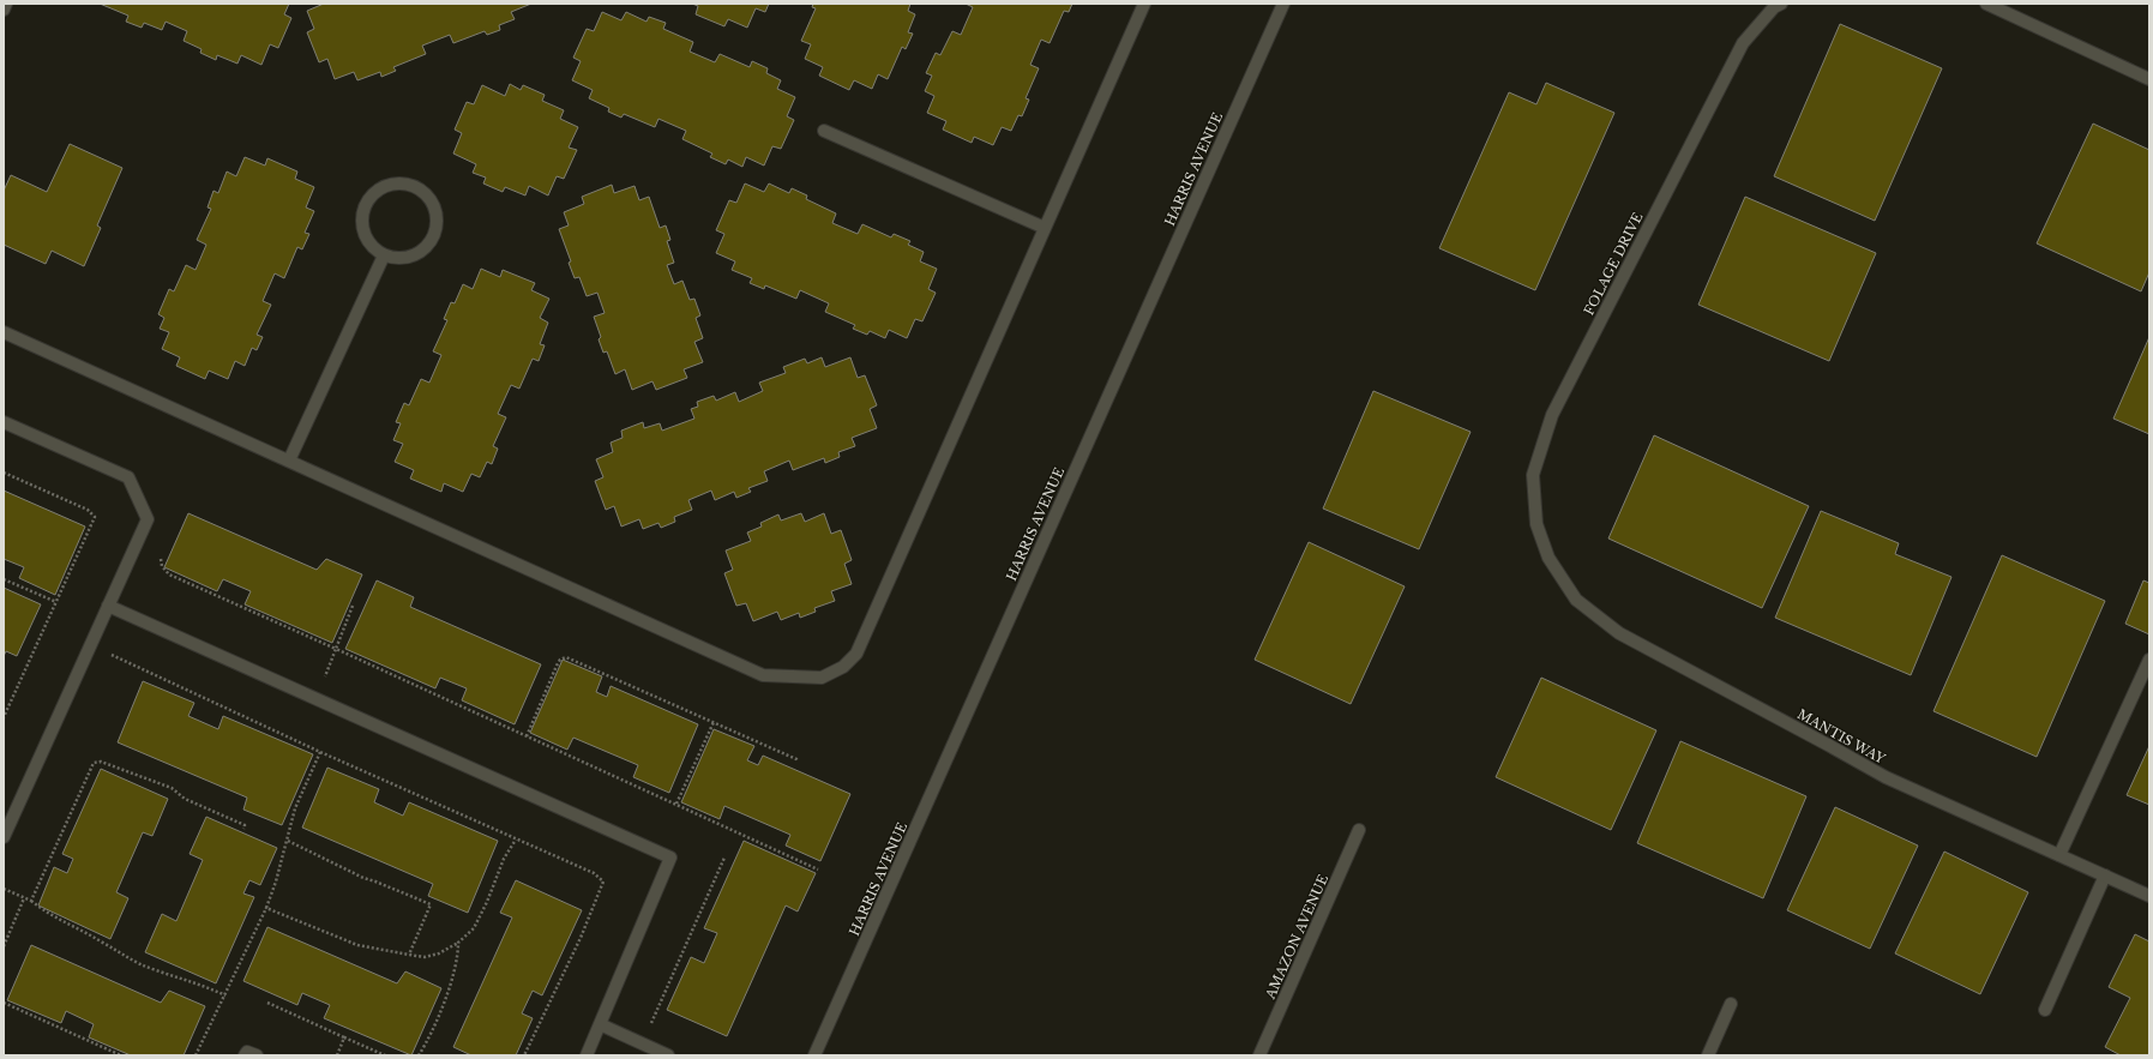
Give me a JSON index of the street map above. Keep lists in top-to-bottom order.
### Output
{
  "streets": {
    "street": [
      "HARRIS AVENUE",
      "FOLAGE DRIVE",
      "MANTIS WAY",
      "AMAZON AVENUE"
    ]
  },
  "crossings": [
    ["FOLAGE DRIVE", "MANTIS WAY"]
  ]
}
